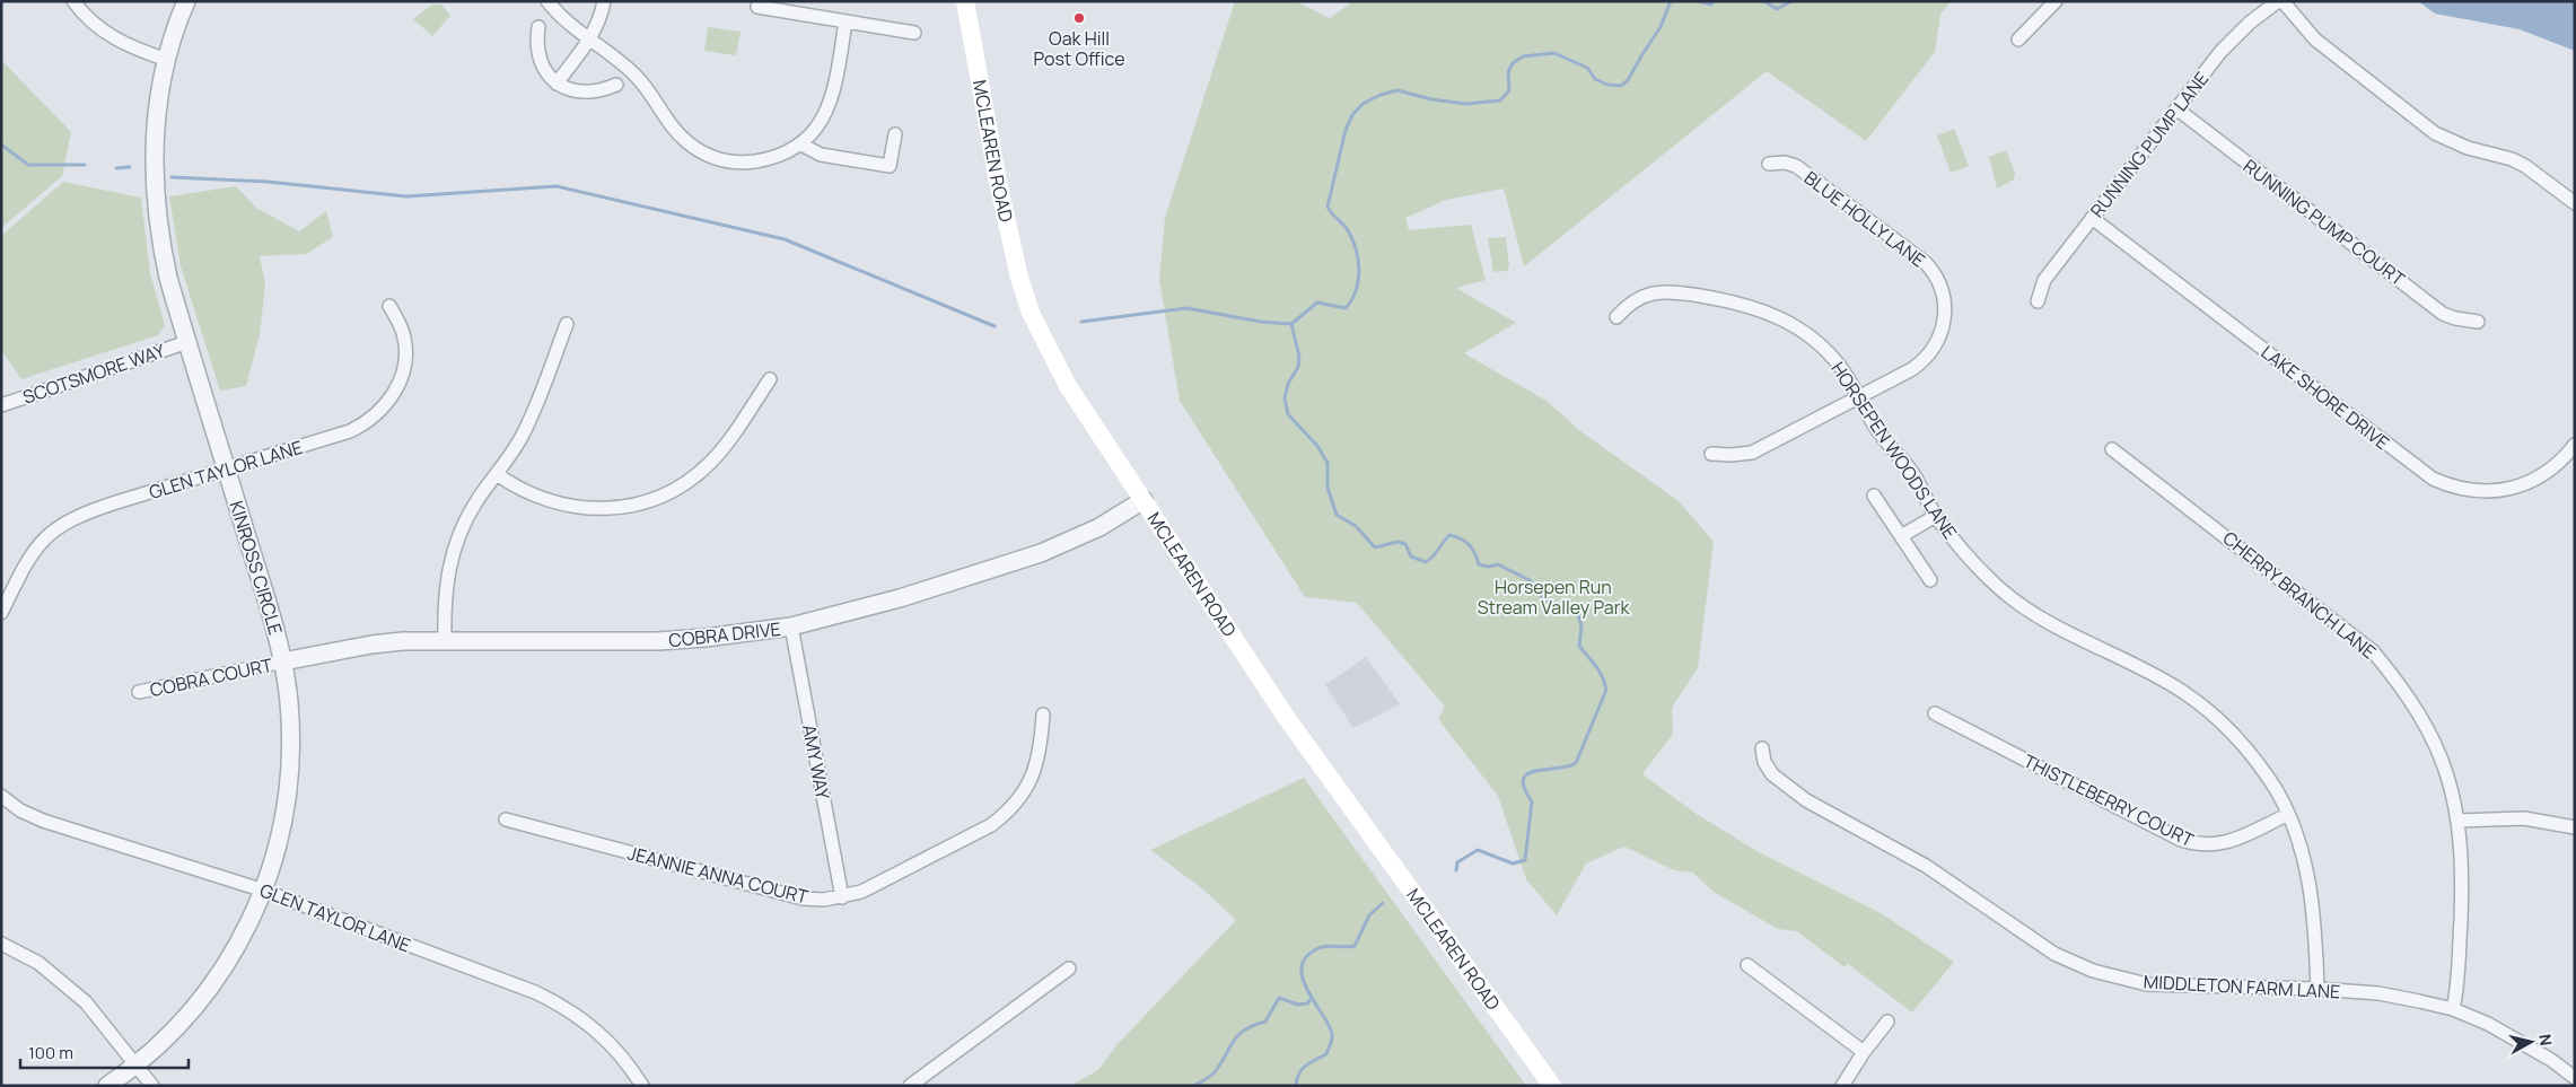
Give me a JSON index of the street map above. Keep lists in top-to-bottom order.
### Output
{
  "streets": {
    "main road": ["MCLEAREN ROAD"],
    "street": [
      "RUNNING PUMP LANE",
      "BLUE HOLLY LANE",
      "RUNNING PUMP COURT",
      "SCOTSMORE WAY",
      "LAKE SHORE DRIVE",
      "HORSEPEN WOODS LANE",
      "GLEN TAYLOR LANE",
      "KINROSS CIRCLE",
      "CHERRY BRANCH LANE",
      "COBRA DRIVE",
      "COBRA COURT",
      "AMY WAY",
      "THISTLEBERRY COURT",
      "JEANNIE ANNA COURT",
      "MIDDLETON FARM LANE"
    ]
  },
  "crossings": [
    ["RUNNING PUMP LANE", "RUNNING PUMP COURT"],
    ["RUNNING PUMP LANE", "LAKE SHORE DRIVE"],
    ["MCLEAREN ROAD", "COBRA DRIVE"],
    ["BLUE HOLLY LANE", "HORSEPEN WOODS LANE"],
    ["SCOTSMORE WAY", "KINROSS CIRCLE"],
    ["HORSEPEN WOODS LANE", "THISTLEBERRY COURT"],
    ["HORSEPEN WOODS LANE", "MIDDLETON FARM LANE"],
    ["GLEN TAYLOR LANE", "KINROSS CIRCLE"],
    ["KINROSS CIRCLE", "COBRA DRIVE"],
    ["KINROSS CIRCLE", "COBRA COURT"],
    ["CHERRY BRANCH LANE", "MIDDLETON FARM LANE"],
    ["COBRA DRIVE", "COBRA COURT"],
    ["COBRA DRIVE", "AMY WAY"],
    ["AMY WAY", "JEANNIE ANNA COURT"]
  ],
  "parks": ["Horsepen Run Stream Valley Park"],
  "places": ["Oak Hill Post Office"],
  "scale_bar": "100 m",
  "north": "right"
}
